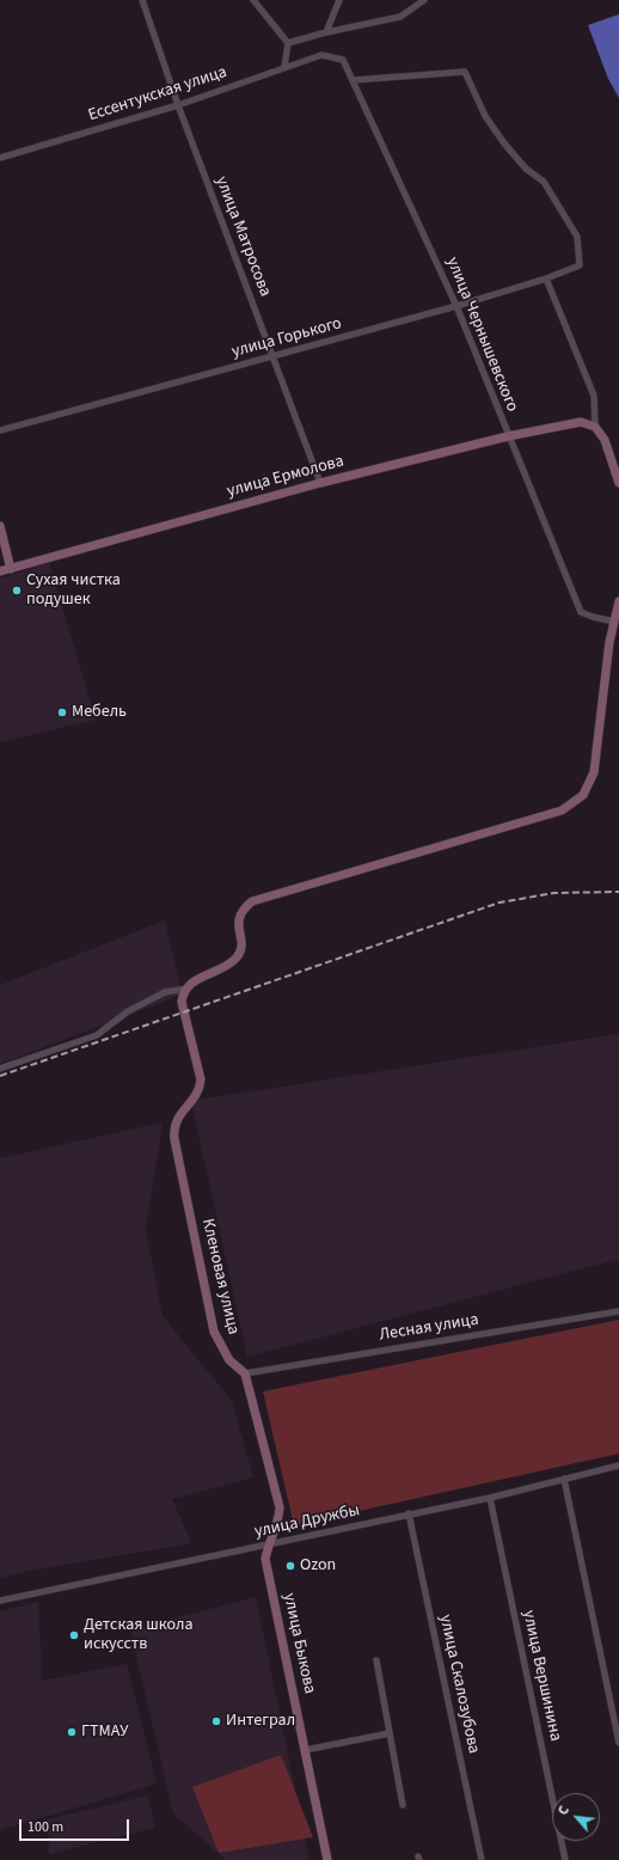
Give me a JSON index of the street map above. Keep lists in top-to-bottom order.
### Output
{
  "streets": {
    "street": [
      "Ессентукская улица",
      "улица Матросова",
      "улица Чернышевского",
      "улица Горького",
      "улица Ермолова",
      "Кленовая улица",
      "Лесная улица",
      "улица Дружбы",
      "улица Быкова",
      "улица Вершинина",
      "улица Скалозубова"
    ]
  },
  "crossings": [
    ["Ессентукская улица", "улица Матросова"],
    ["Ессентукская улица", "улица Чернышевского"],
    ["улица Матросова", "улица Горького"],
    ["улица Матросова", "улица Ермолова"],
    ["улица Чернышевского", "улица Горького"],
    ["улица Чернышевского", "улица Ермолова"],
    ["Кленовая улица", "Лесная улица"],
    ["улица Дружбы", "улица Быкова"],
    ["улица Дружбы", "улица Вершинина"],
    ["улица Дружбы", "улица Скалозубова"]
  ],
  "places": [
    "Сухая чистка подушек",
    "Мебель",
    "Ozon",
    "Детская школа искусств",
    "Интеграл",
    "ГТМАУ"
  ],
  "scale_bar": "100 m",
  "north": "top left"
}
